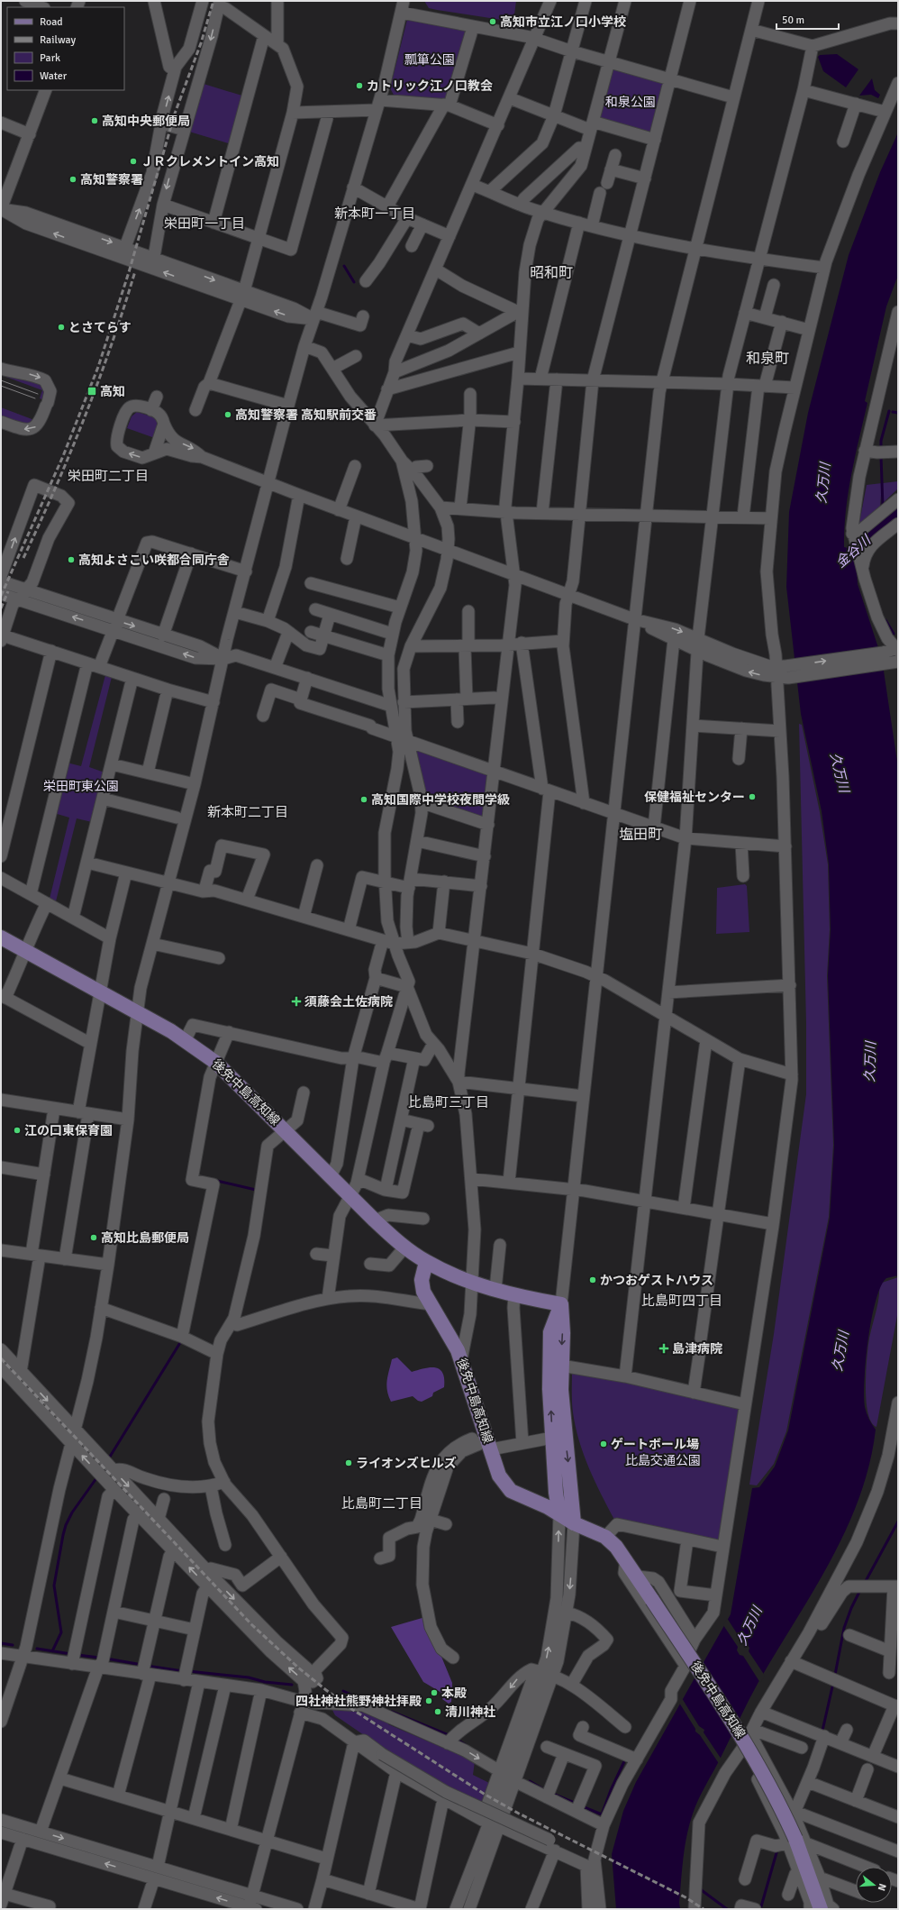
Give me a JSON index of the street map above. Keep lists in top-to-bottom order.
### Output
{
  "streets": {
    "main road": ["後免中島高知線"]
  },
  "districts": [
    "新本町一丁目",
    "栄田町一丁目",
    "昭和町",
    "和泉町",
    "栄田町二丁目",
    "新本町二丁目",
    "塩田町",
    "比島町三丁目",
    "比島町四丁目",
    "比島町二丁目"
  ],
  "water": ["久万川", "金谷川"],
  "parks": [
    "瓢箪公園",
    "和泉公園",
    "栄田町東公園",
    "比島交通公園"
  ],
  "places": {
    "other": [
      "高知市立江ノ口小学校",
      "カトリック江ノ口教会",
      "高知中央郵便局",
      "ＪＲクレメントイン高知",
      "高知警察署",
      "とさてらす",
      "高知警察署 高知駅前交番",
      "高知よさこい咲都合同庁舎",
      "保健福祉センター",
      "高知国際中学校夜間学級",
      "江の口東保育園",
      "高知比島郵便局",
      "かつおゲストハウス",
      "ゲートボール場",
      "ライオンズヒルズ",
      "本殿",
      "四社神社熊野神社拝殿",
      "清川神社"
    ],
    "transit": ["高知"],
    "health": ["須藤会土佐病院", "島津病院"]
  },
  "legend": [
    "Road",
    "Railway",
    "Park",
    "Water"
  ],
  "scale_bar": "50 m",
  "north": "right"
}
